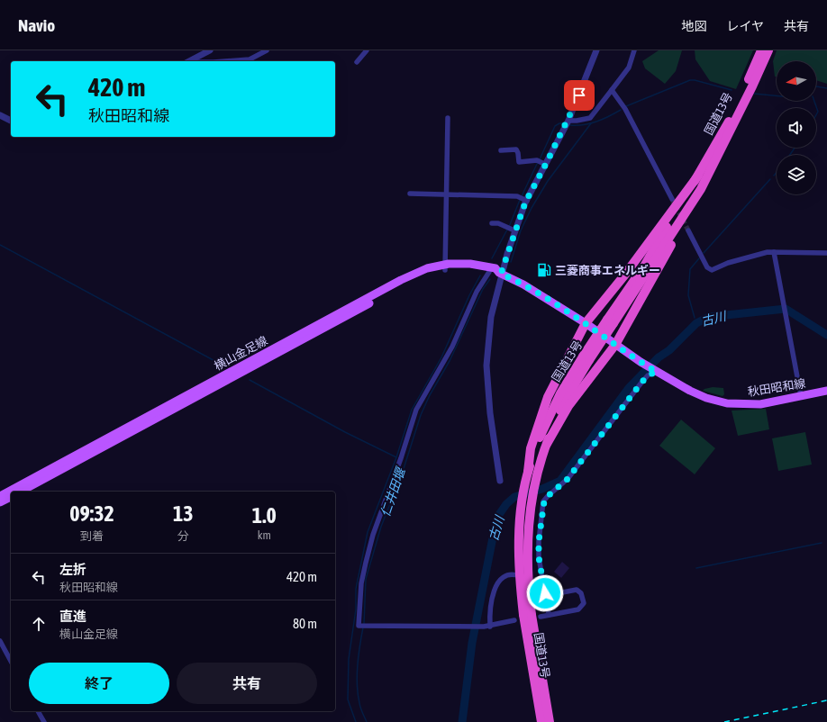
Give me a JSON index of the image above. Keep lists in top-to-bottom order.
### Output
{
  "streets": {
    "highway": ["国道13号"],
    "main road": ["横山金足線", "秋田昭和線"]
  },
  "crossings": [
    ["横山金足線", "秋田昭和線"]
  ],
  "water": ["古川", "仁井田堰"],
  "places": {
    "fuel station": ["三菱商事エネルギー"]
  },
  "north": "left",
  "page": {
    "header": "Navio",
    "nav": ["地図", "レイヤ", "共有"],
    "turn": ["420 m", "秋田昭和線"],
    "eta": [
      "09:32",
      "到着",
      "13",
      "分",
      "1.0",
      "km"
    ],
    "list": [
      {
        "name": "左折",
        "note": "秋田昭和線",
        "value": "420 m"
      },
      {
        "name": "直進",
        "note": "横山金足線",
        "value": "80 m"
      }
    ],
    "buttons": ["終了", "共有"]
  }
}
